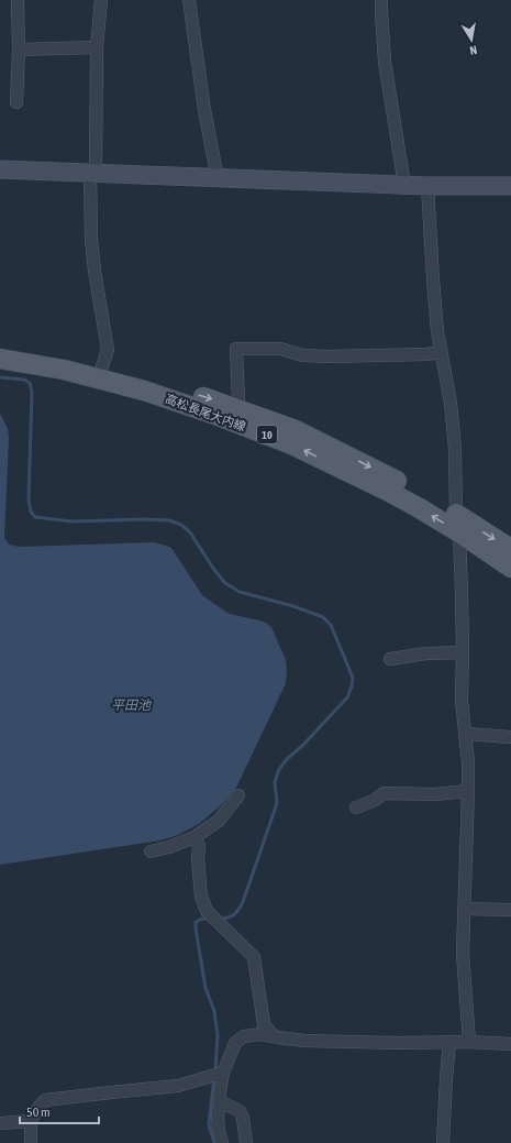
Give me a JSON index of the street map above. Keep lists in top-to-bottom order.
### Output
{
  "streets": {
    "main road": ["高松長尾大内線", "10"]
  },
  "water": ["平田池"],
  "scale_bar": "50 m",
  "north": "bottom"
}
